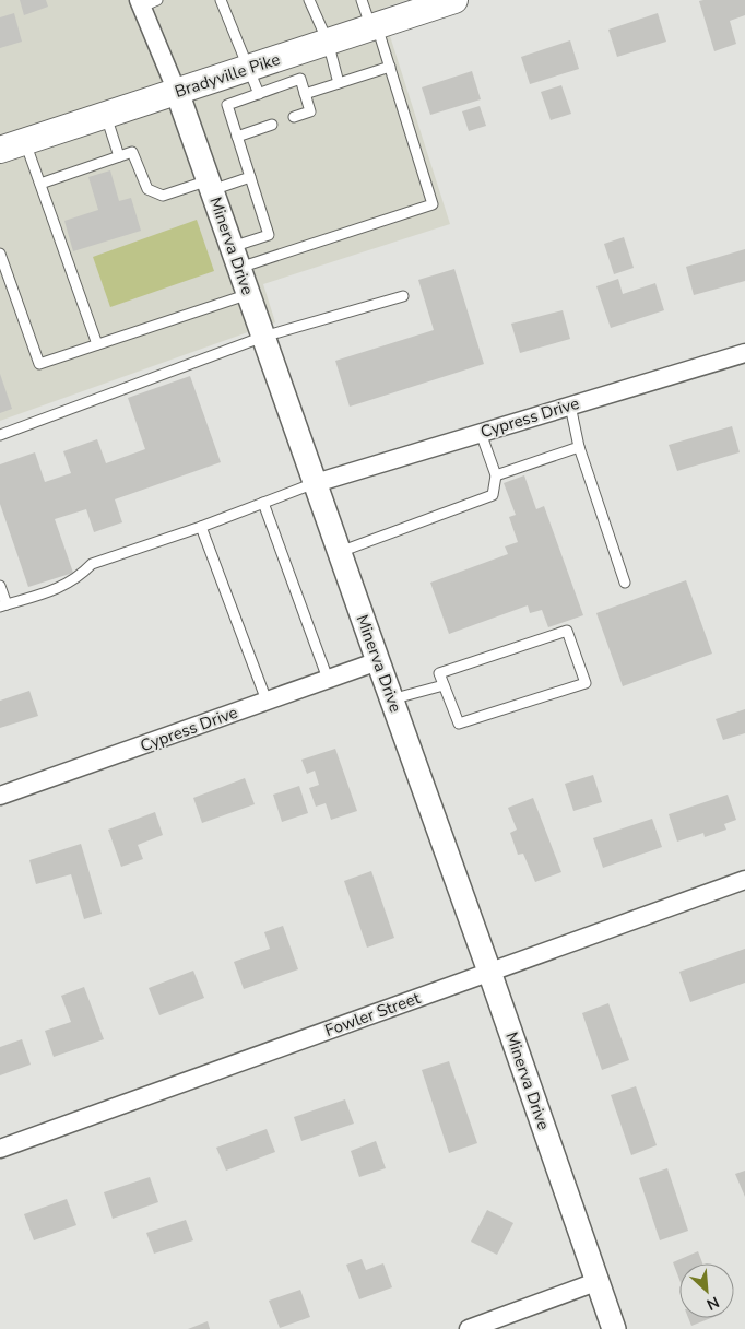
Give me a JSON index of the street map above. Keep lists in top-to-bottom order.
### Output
{
  "streets": {
    "main road": ["Bradyville Pike"],
    "street": ["Minerva Drive", "Cypress Drive", "Fowler Street"]
  },
  "crossings": [
    ["Bradyville Pike", "Minerva Drive"],
    ["Minerva Drive", "Cypress Drive"],
    ["Minerva Drive", "Fowler Street"]
  ],
  "north": "bottom right"
}
